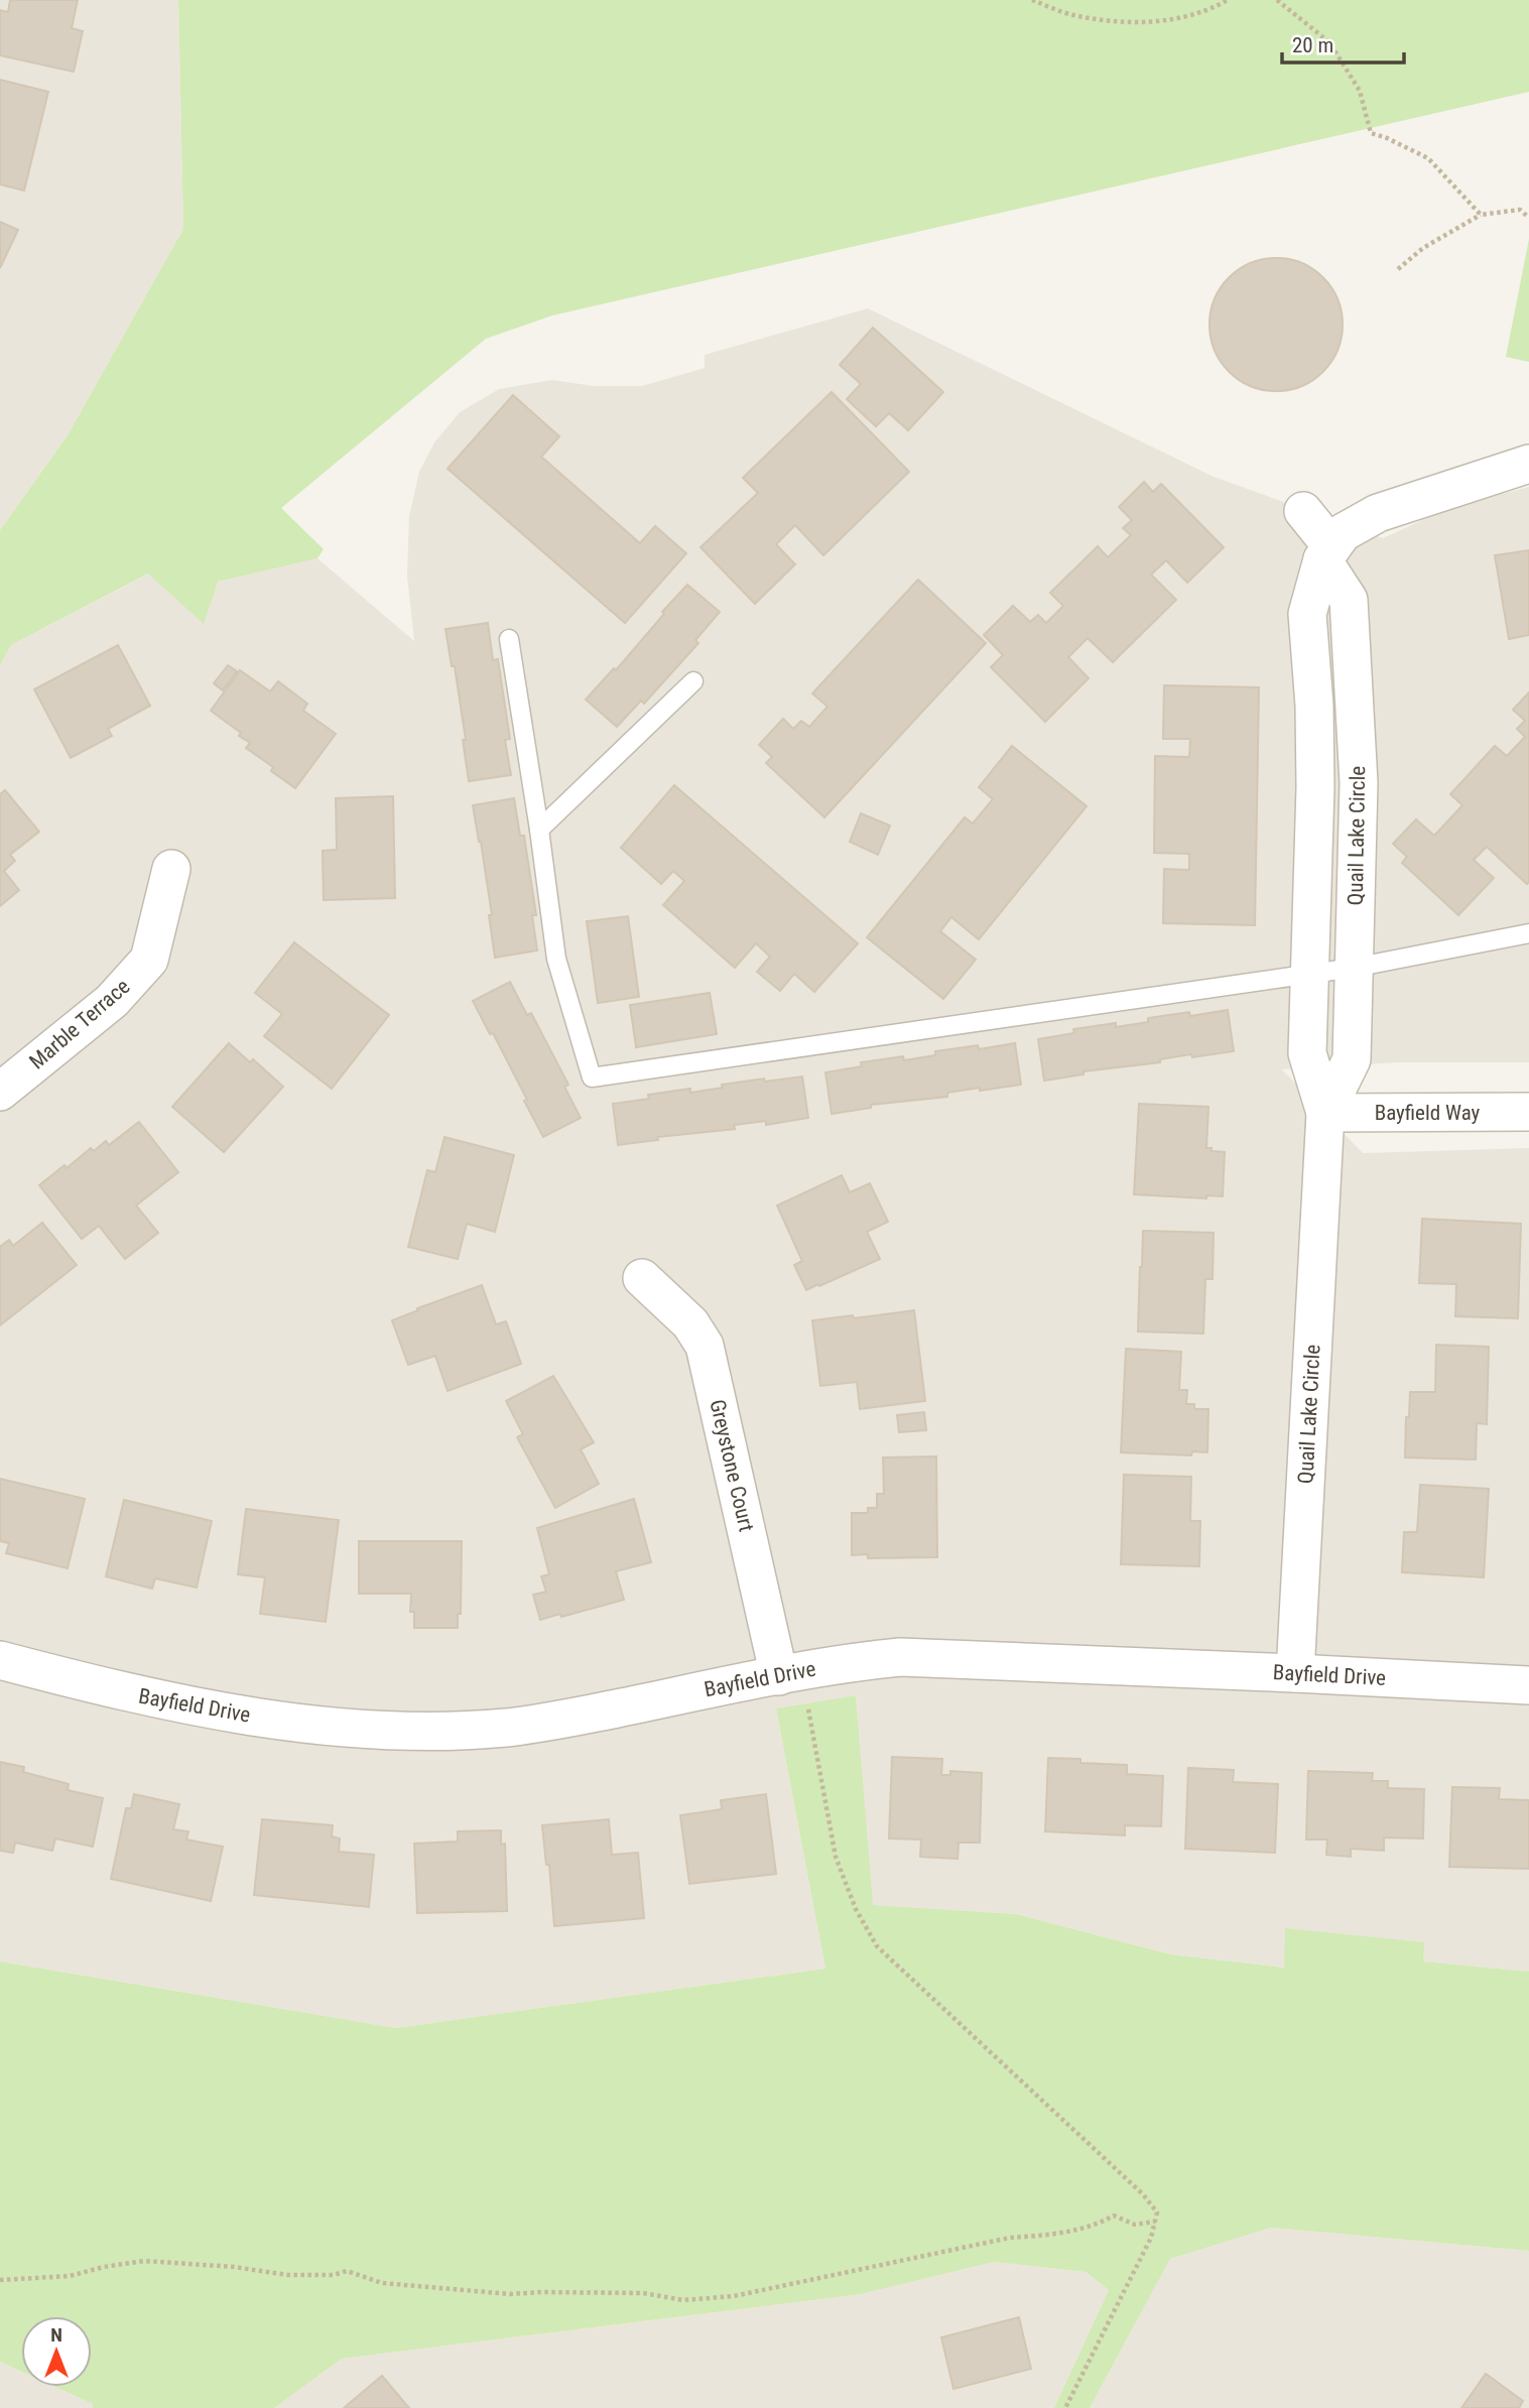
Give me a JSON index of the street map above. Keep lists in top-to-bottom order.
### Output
{
  "streets": {
    "street": [
      "Quail Lake Circle",
      "Marble Terrace",
      "Bayfield Way",
      "Greystone Court",
      "Bayfield Drive"
    ]
  },
  "crossings": [
    ["Quail Lake Circle", "Bayfield Way"],
    ["Quail Lake Circle", "Bayfield Drive"],
    ["Greystone Court", "Bayfield Drive"]
  ],
  "scale_bar": "20 m",
  "north": "top"
}
